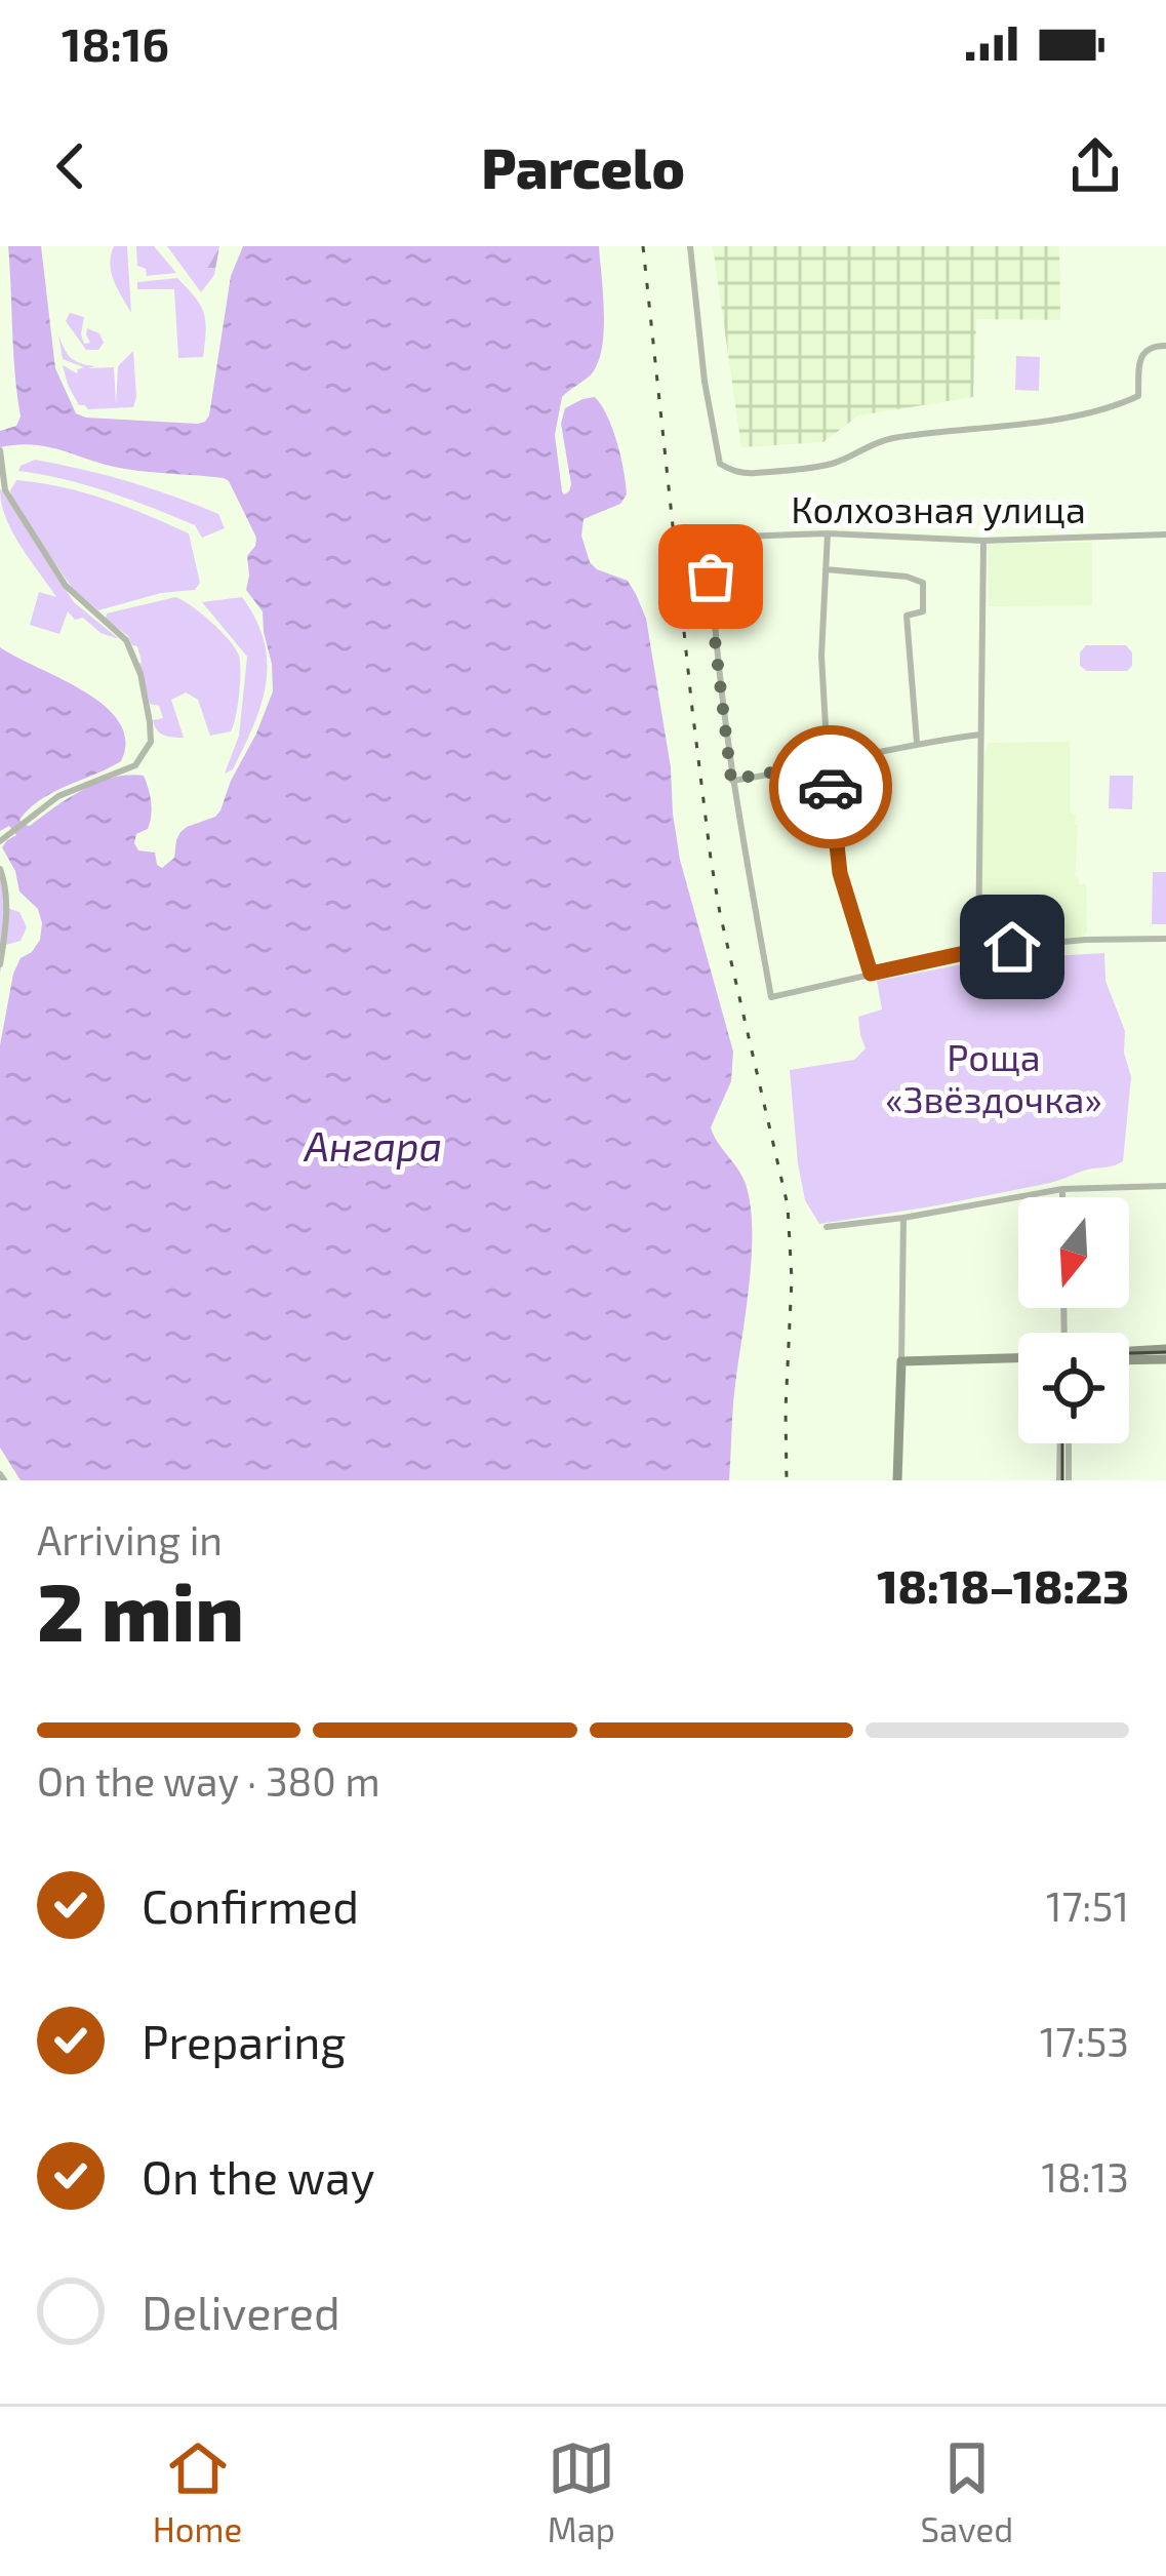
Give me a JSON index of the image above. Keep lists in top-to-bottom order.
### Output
{
  "streets": {
    "street": ["Колхозная улица"]
  },
  "water": ["Ангара"],
  "parks": ["Роща «Звёздочка»"],
  "north": "bottom",
  "page": {
    "status": "18:16",
    "header": "Parcelo",
    "heading": ["2 min", "Arriving in", "18:18–18:23"],
    "bar": "On the way · 380 m",
    "list": [
      ["Confirmed", "17:51"],
      ["Preparing", "17:53"],
      ["On the way", "18:13"],
      "Delivered"
    ],
    "tabs": ["Home", "Map", "Saved"]
  }
}
